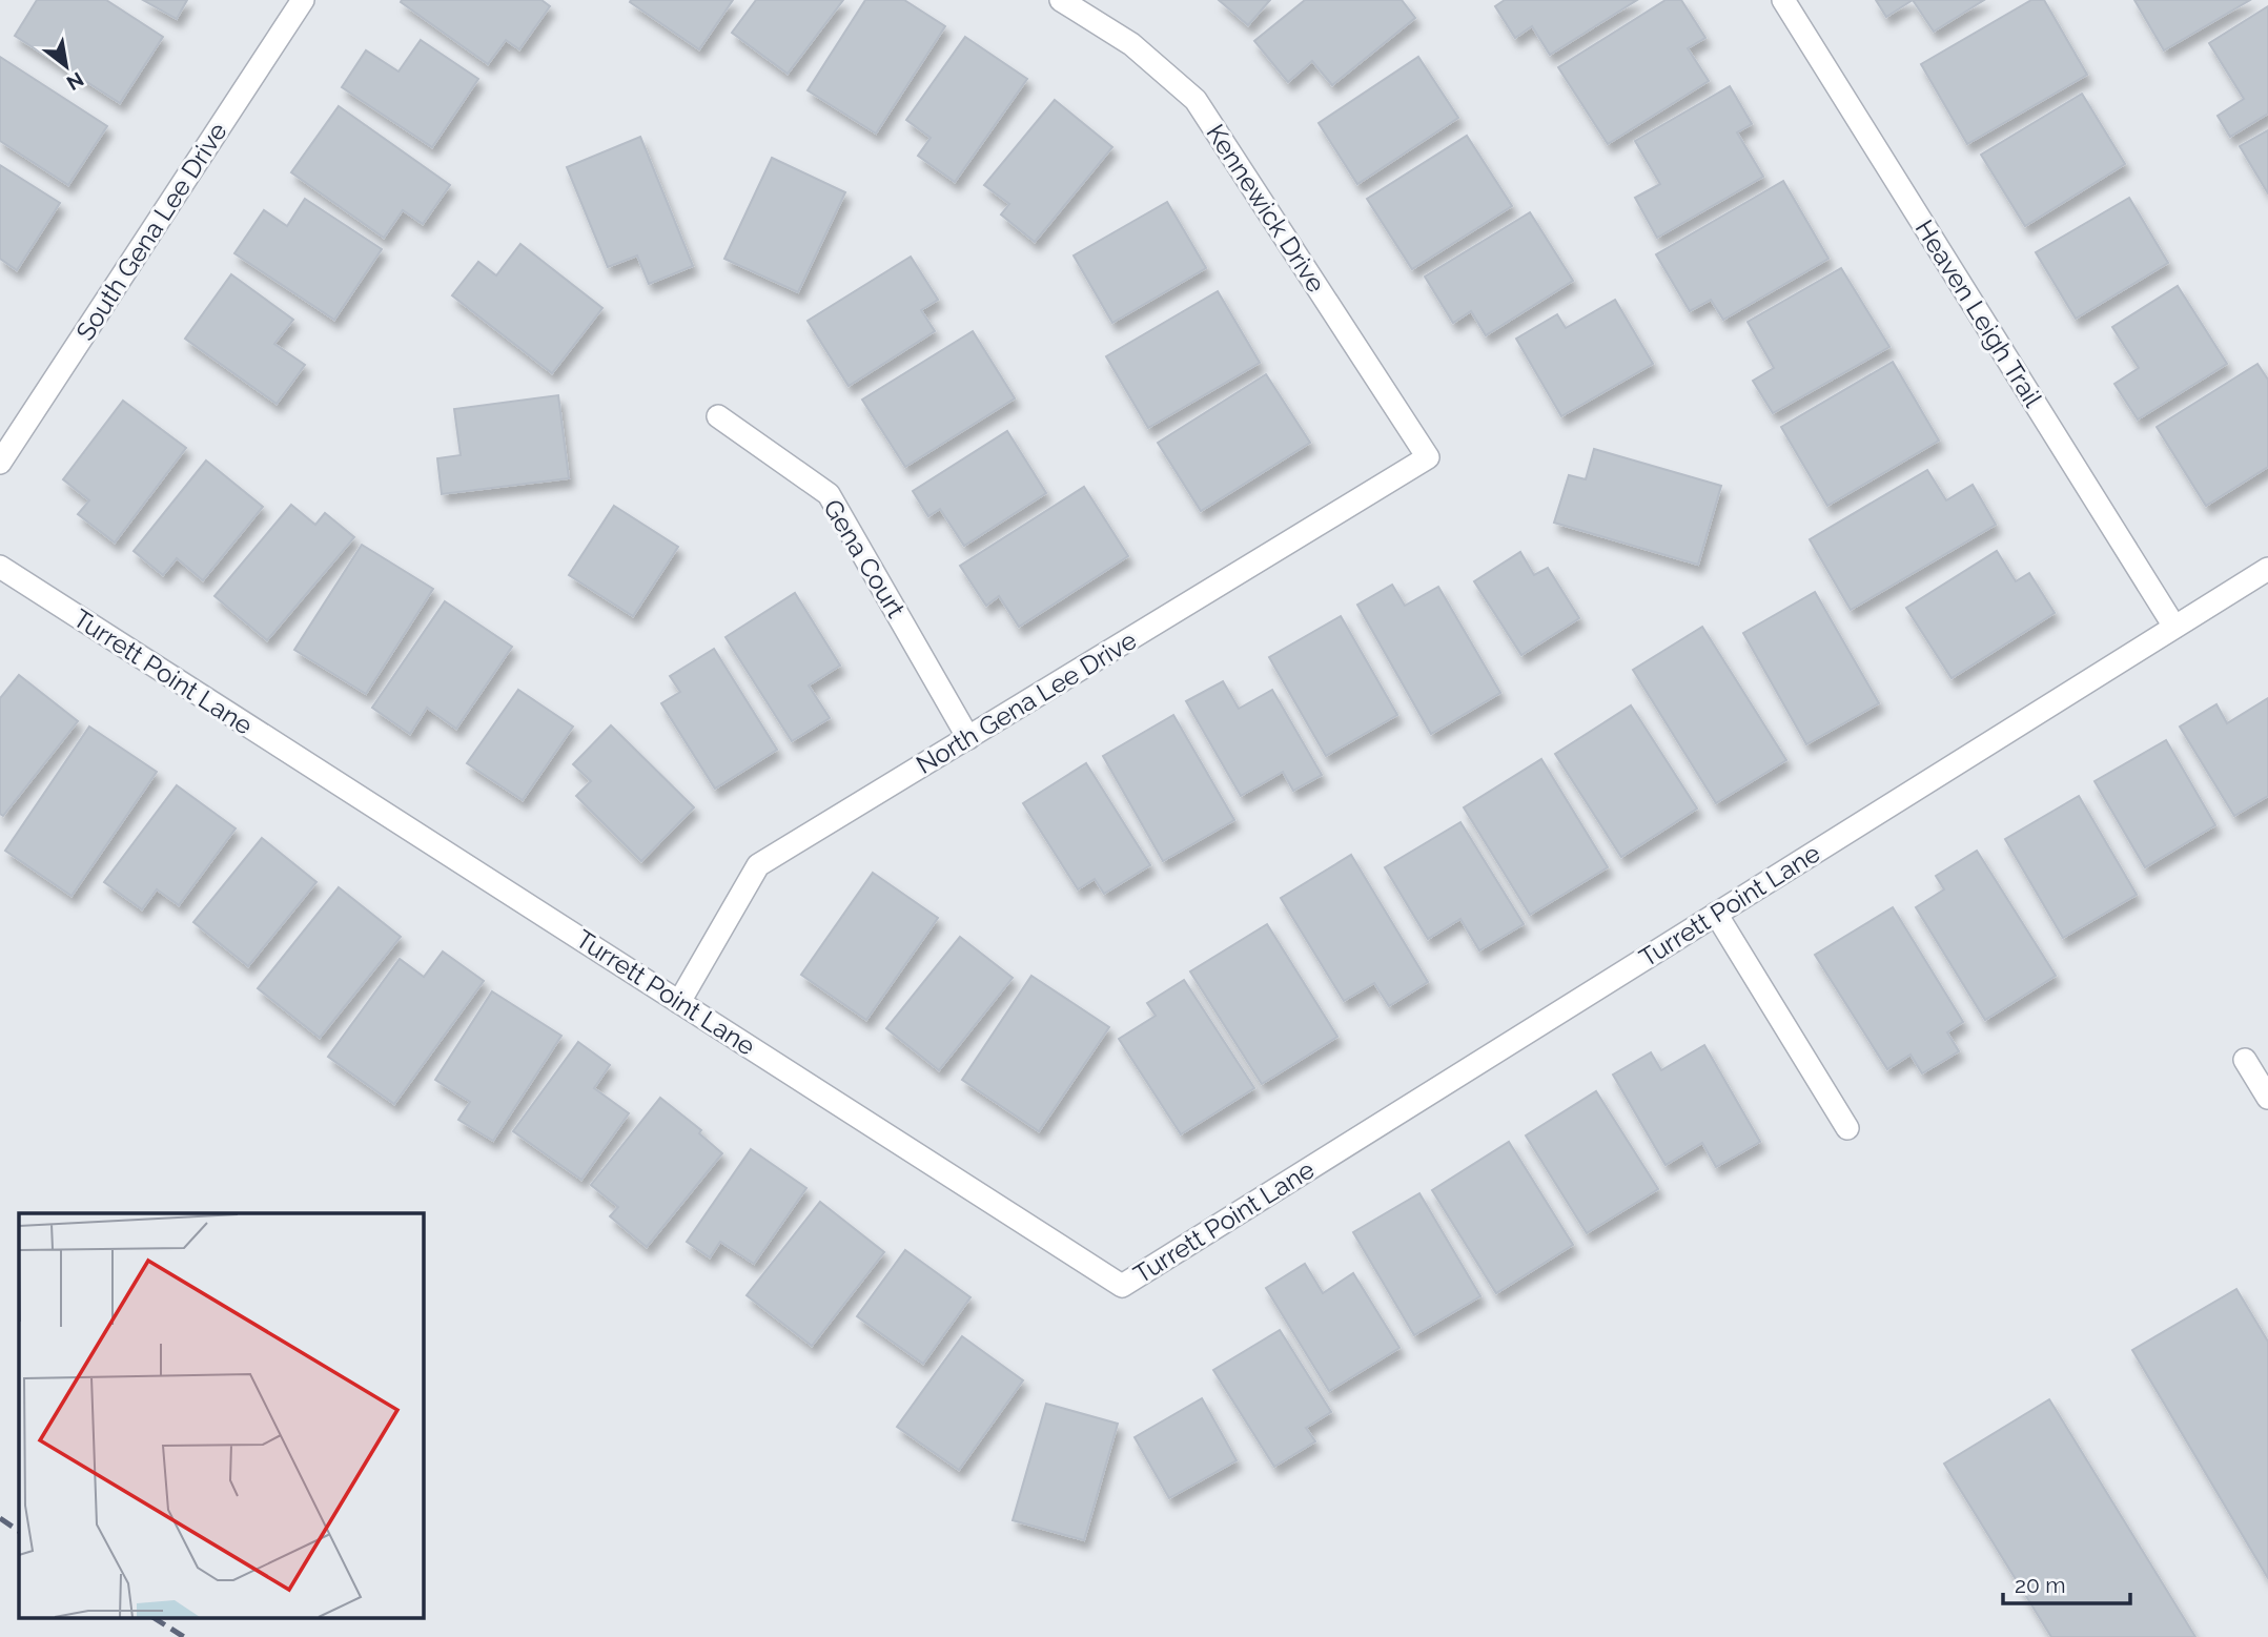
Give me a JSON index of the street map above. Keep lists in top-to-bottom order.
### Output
{
  "streets": {
    "street": [
      "Kennewick Drive",
      "South Gena Lee Drive",
      "Heaven Leigh Trail",
      "Gena Court",
      "Turrett Point Lane",
      "North Gena Lee Drive"
    ]
  },
  "crossings": [
    ["Kennewick Drive", "North Gena Lee Drive"],
    ["Heaven Leigh Trail", "Turrett Point Lane"],
    ["Gena Court", "North Gena Lee Drive"],
    ["Turrett Point Lane", "North Gena Lee Drive"]
  ],
  "scale_bar": "20 m",
  "north": "bottom right"
}
